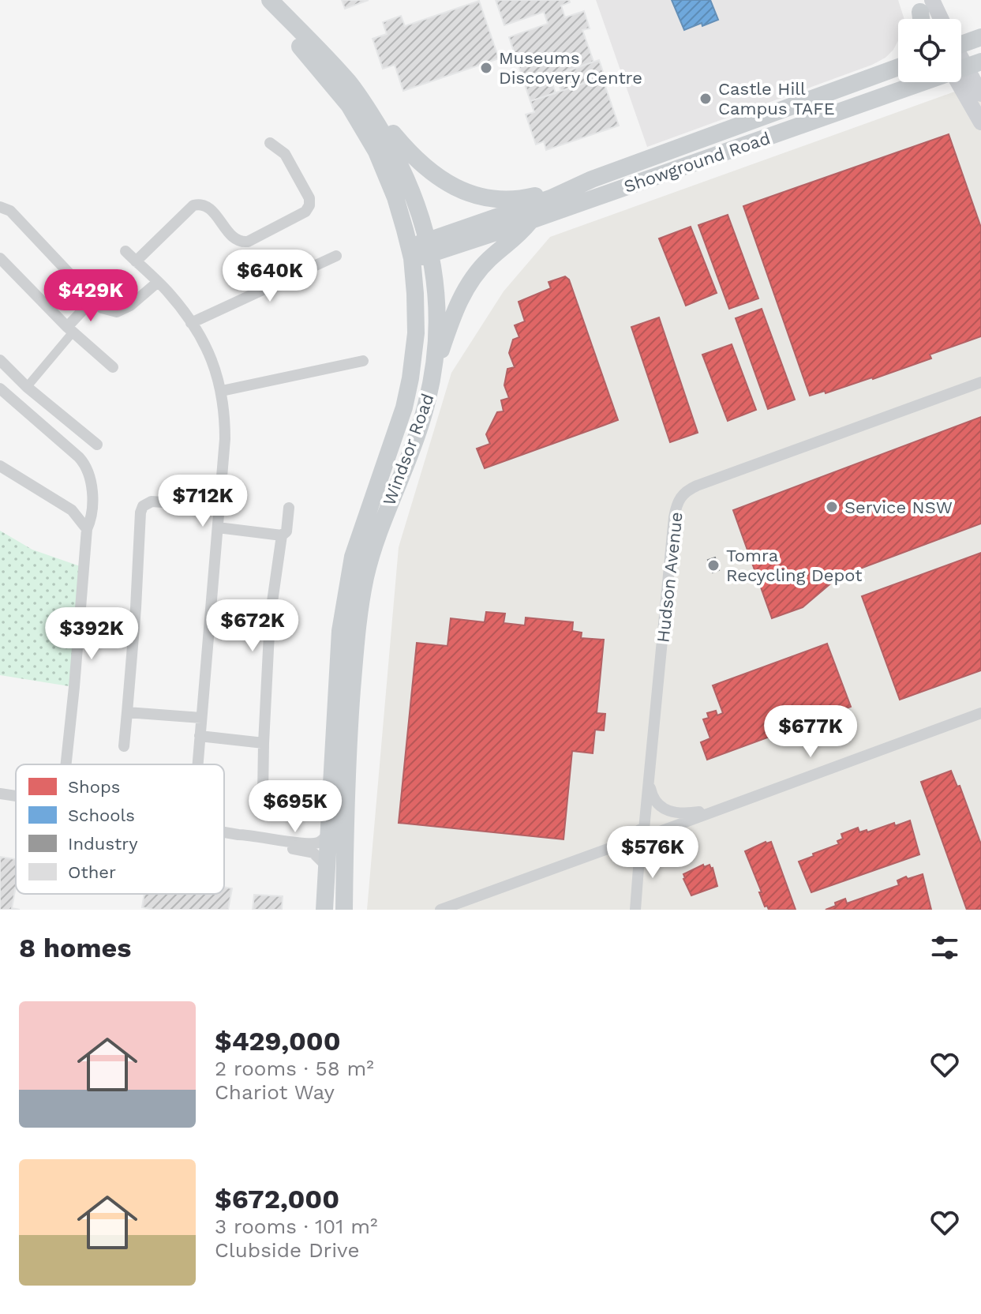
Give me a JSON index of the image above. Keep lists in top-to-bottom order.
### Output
{
  "streets": {
    "main road": ["Showground Road", "Windsor Road"],
    "street": ["Hudson Avenue"]
  },
  "crossings": [
    ["Showground Road", "Windsor Road"]
  ],
  "places": [
    "Museums Discovery Centre",
    "Castle Hill Campus TAFE",
    "Service NSW",
    "Tomra Recycling Depot"
  ],
  "legend": [
    "Shops",
    "Schools",
    "Industry",
    "Other"
  ],
  "page": {
    "price": [
      "$640K",
      "$429K",
      "$712K",
      "$672K",
      "$392K",
      "$677K",
      "$695K",
      "$576K"
    ],
    "heading": "8 homes",
    "list": [
      {
        "name": "$429,000",
        "note": "2 rooms · 58 m² · Chariot Way"
      },
      {
        "name": "$672,000",
        "note": "3 rooms · 101 m² · Clubside Drive"
      }
    ]
  }
}
